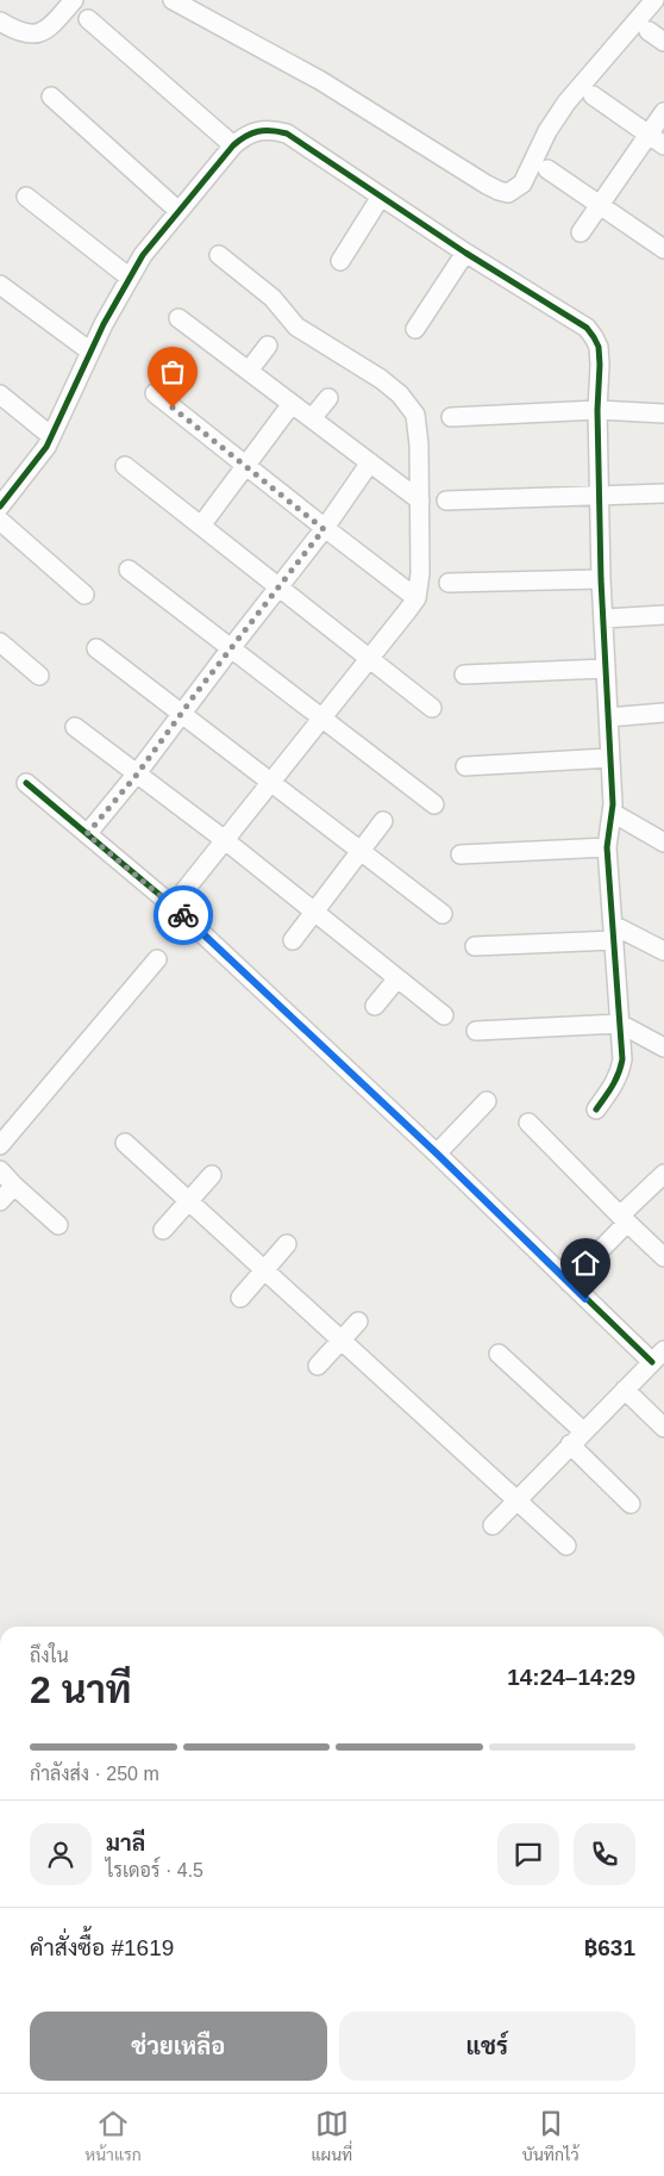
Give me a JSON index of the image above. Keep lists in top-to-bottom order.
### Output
{
  "page": {
    "heading": ["2 นาที", "ถึงใน", "14:24–14:29"],
    "panel": [
      "มาลี",
      "ไรเดอร์ · 4.5",
      "คำสั่งซื้อ #1619",
      "฿631"
    ],
    "bar": "กำลังส่ง · 250 m",
    "buttons": ["ช่วยเหลือ", "แชร์"],
    "tabs": ["หน้าแรก", "แผนที่", "บันทึกไว้"]
  }
}
